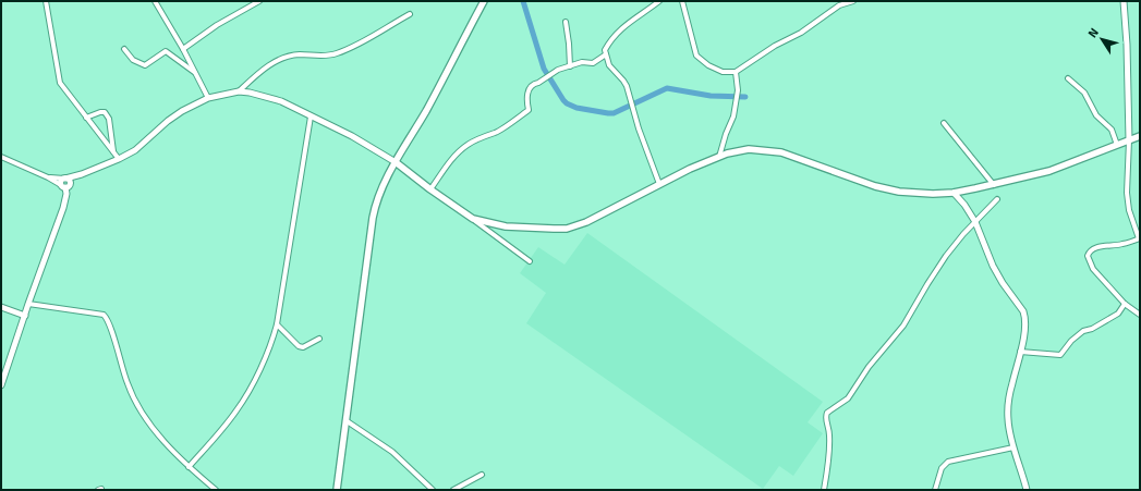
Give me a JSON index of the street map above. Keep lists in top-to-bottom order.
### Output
{
  "north": "top left"
}
